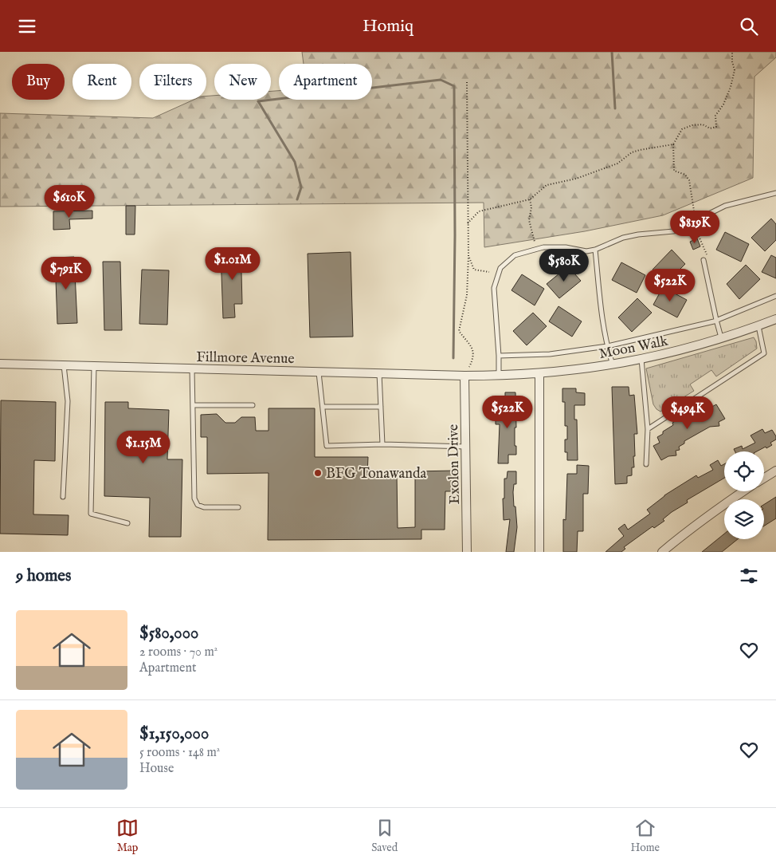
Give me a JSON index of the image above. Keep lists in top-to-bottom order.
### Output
{
  "streets": {
    "street": ["Moon Walk", "Fillmore Avenue", "Exolon Drive"]
  },
  "crossings": [
    ["Moon Walk", "Fillmore Avenue"],
    ["Fillmore Avenue", "Exolon Drive"]
  ],
  "places": ["BFG Tonawanda"],
  "page": {
    "header": "Homiq",
    "chip": [
      "Buy",
      "Rent",
      "Filters",
      "New",
      "Apartment"
    ],
    "price": [
      "$610K",
      "$819K",
      "$1.01M",
      "$580K",
      "$791K",
      "$522K",
      "$522K",
      "$494K",
      "$1.15M"
    ],
    "heading": "9 homes",
    "list": [
      {
        "name": "$580,000",
        "note": "2 rooms · 70 m² · Apartment"
      },
      {
        "name": "$1,150,000",
        "note": "5 rooms · 148 m² · House"
      }
    ],
    "tabs": ["Map", "Saved", "Home"]
  }
}
